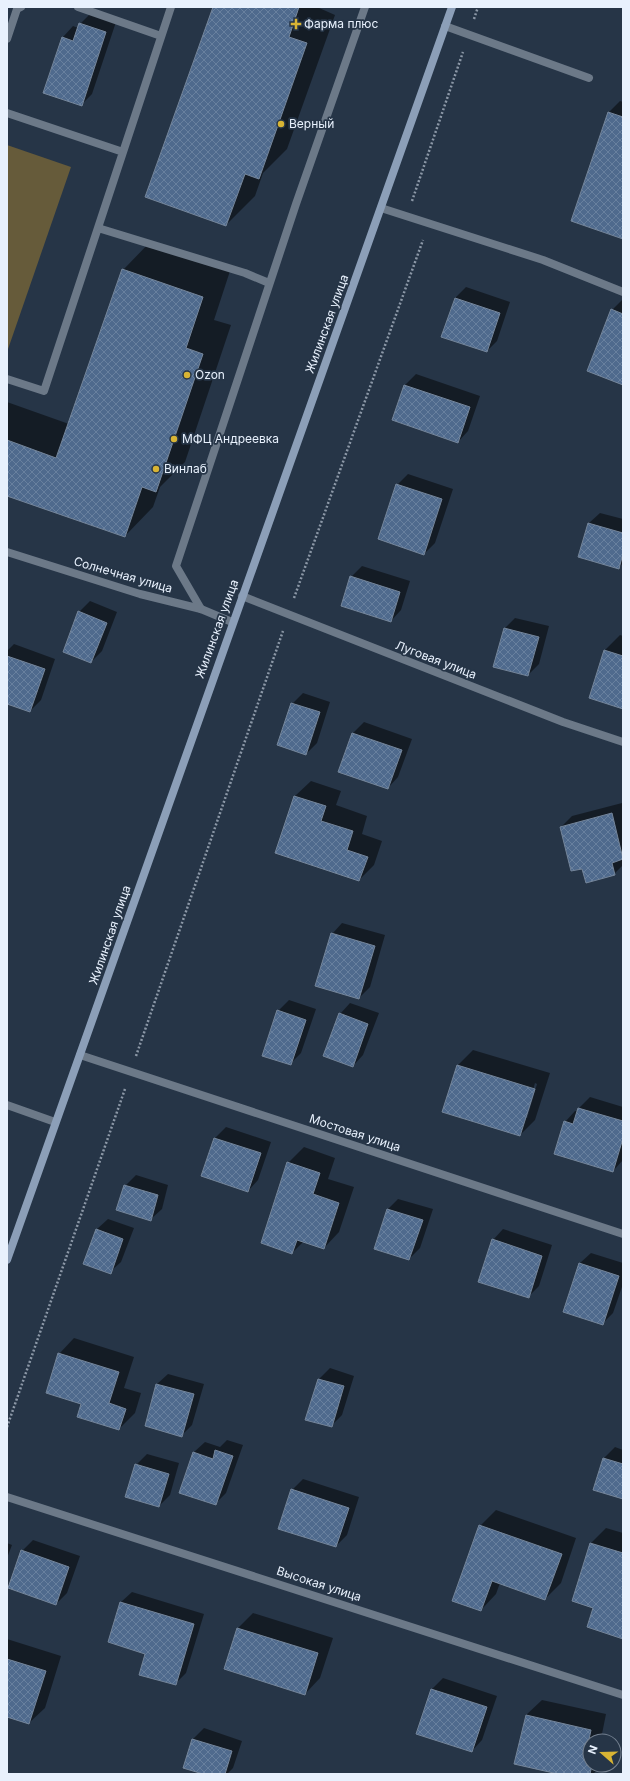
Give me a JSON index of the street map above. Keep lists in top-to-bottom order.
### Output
{
  "streets": {
    "main road": ["Жилинская улица"],
    "street": [
      "Солнечная улица",
      "Луговая улица",
      "Мостовая улица",
      "Высокая улица"
    ]
  },
  "crossings": [
    ["Жилинская улица", "Солнечная улица"],
    ["Жилинская улица", "Луговая улица"],
    ["Жилинская улица", "Мостовая улица"]
  ],
  "places": {
    "health": ["Фарма плюс"],
    "other": [
      "Верный",
      "Ozon",
      "МФЦ Андреевка",
      "Винлаб"
    ]
  },
  "north": "left"
}
